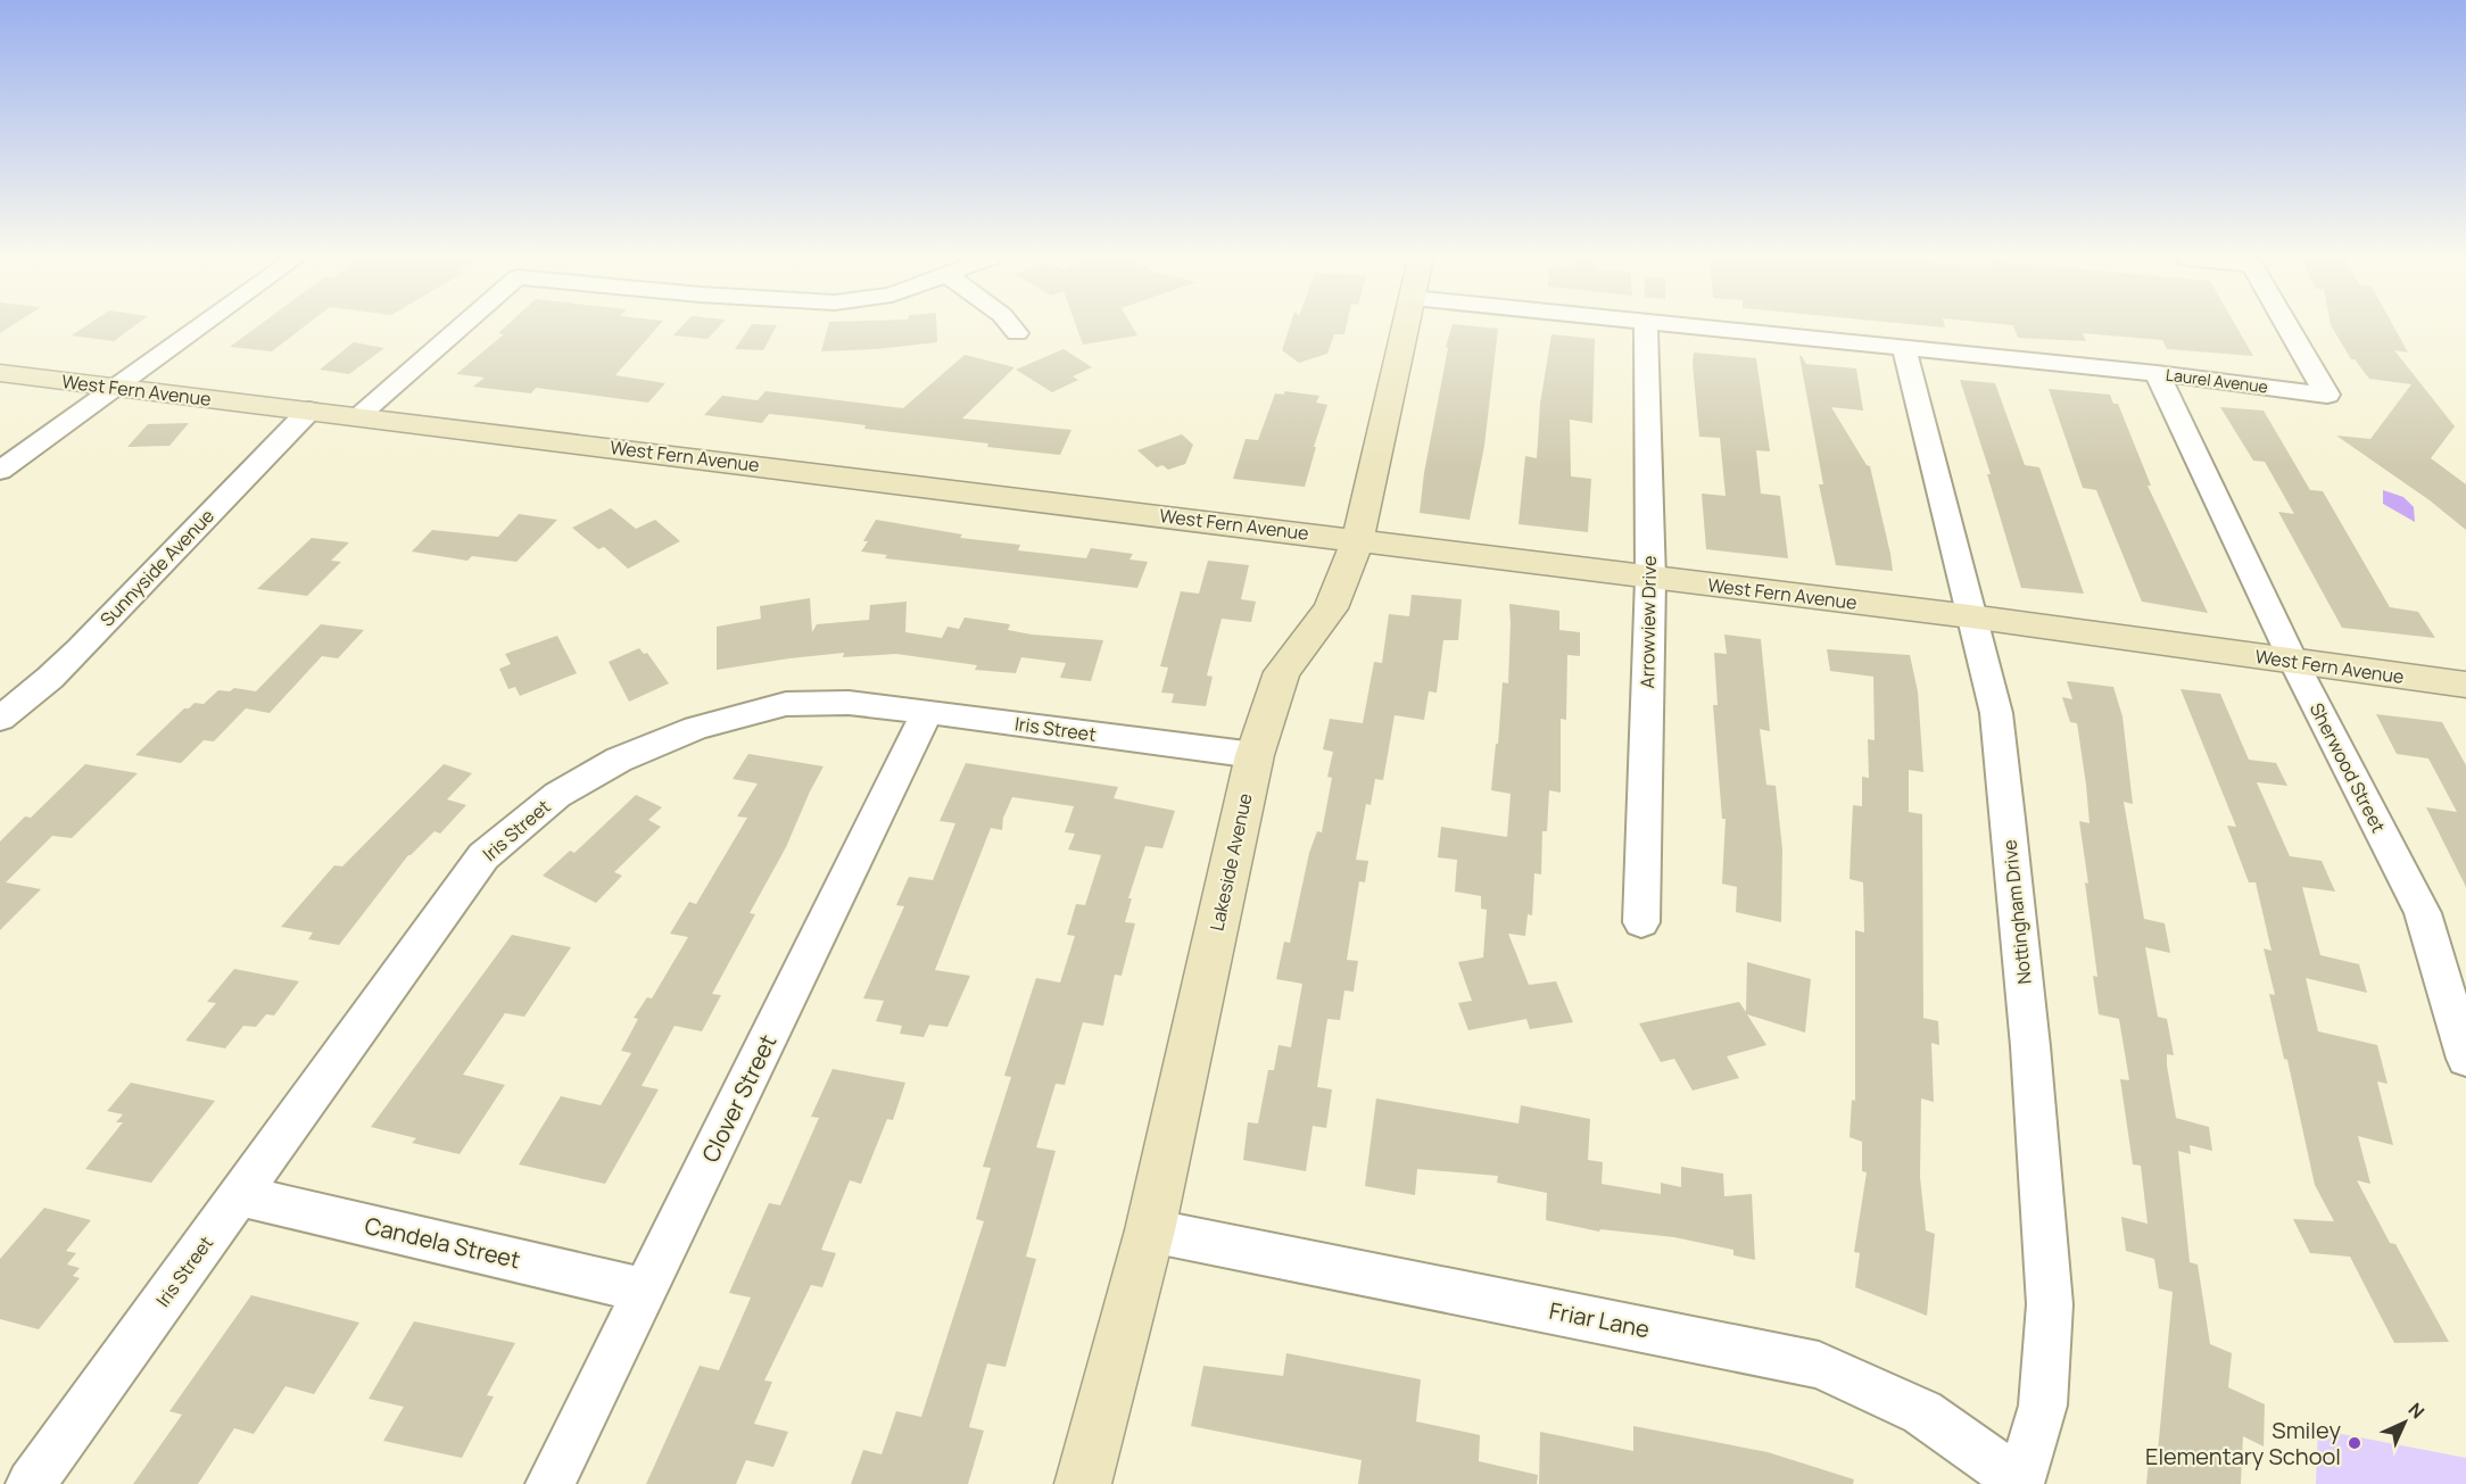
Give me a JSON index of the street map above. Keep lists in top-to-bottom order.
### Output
{
  "streets": {
    "street": [
      "Laurel Avenue",
      "West Fern Avenue",
      "Sunnyside Avenue",
      "Arrowview Drive",
      "Iris Street",
      "Sherwood Street",
      "Lakeside Avenue",
      "Nottingham Drive",
      "Clover Street",
      "Candela Street",
      "Friar Lane"
    ]
  },
  "crossings": [
    ["Laurel Avenue", "Sherwood Street"],
    ["Laurel Avenue", "Nottingham Drive"],
    ["West Fern Avenue", "Sunnyside Avenue"],
    ["West Fern Avenue", "Arrowview Drive"],
    ["West Fern Avenue", "Sherwood Street"],
    ["West Fern Avenue", "Lakeside Avenue"],
    ["West Fern Avenue", "Nottingham Drive"],
    ["Iris Street", "Lakeside Avenue"],
    ["Iris Street", "Clover Street"],
    ["Iris Street", "Candela Street"],
    ["Lakeside Avenue", "Friar Lane"],
    ["Nottingham Drive", "Friar Lane"],
    ["Clover Street", "Candela Street"]
  ],
  "places": ["Smiley Elementary School"],
  "north": "top right"
}
